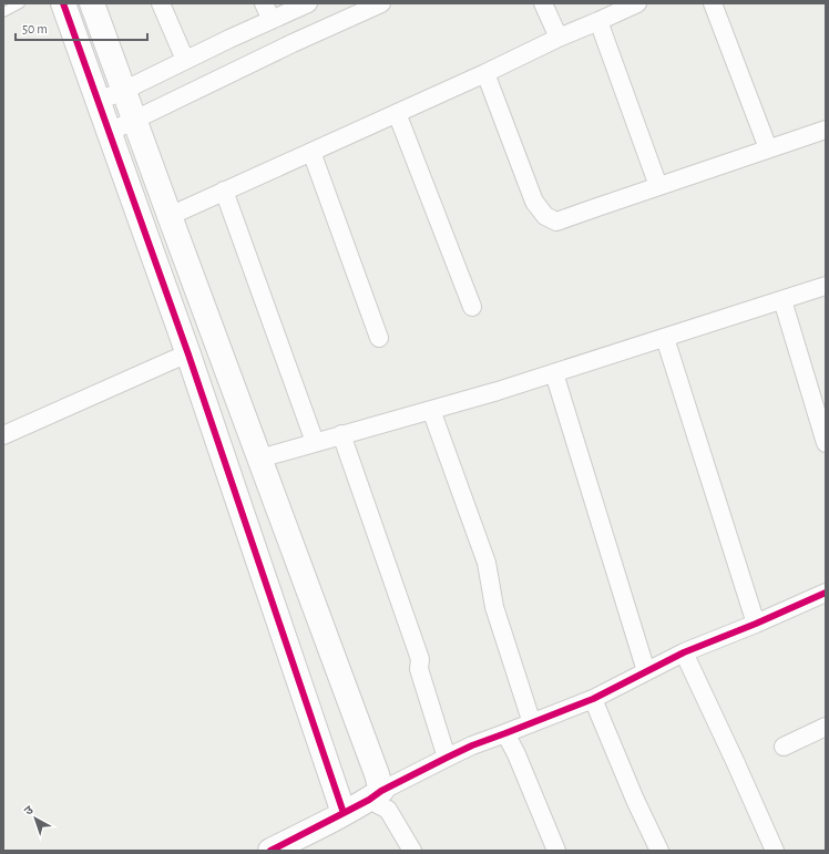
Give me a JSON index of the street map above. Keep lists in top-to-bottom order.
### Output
{
  "scale_bar": "50 m",
  "north": "top left"
}
